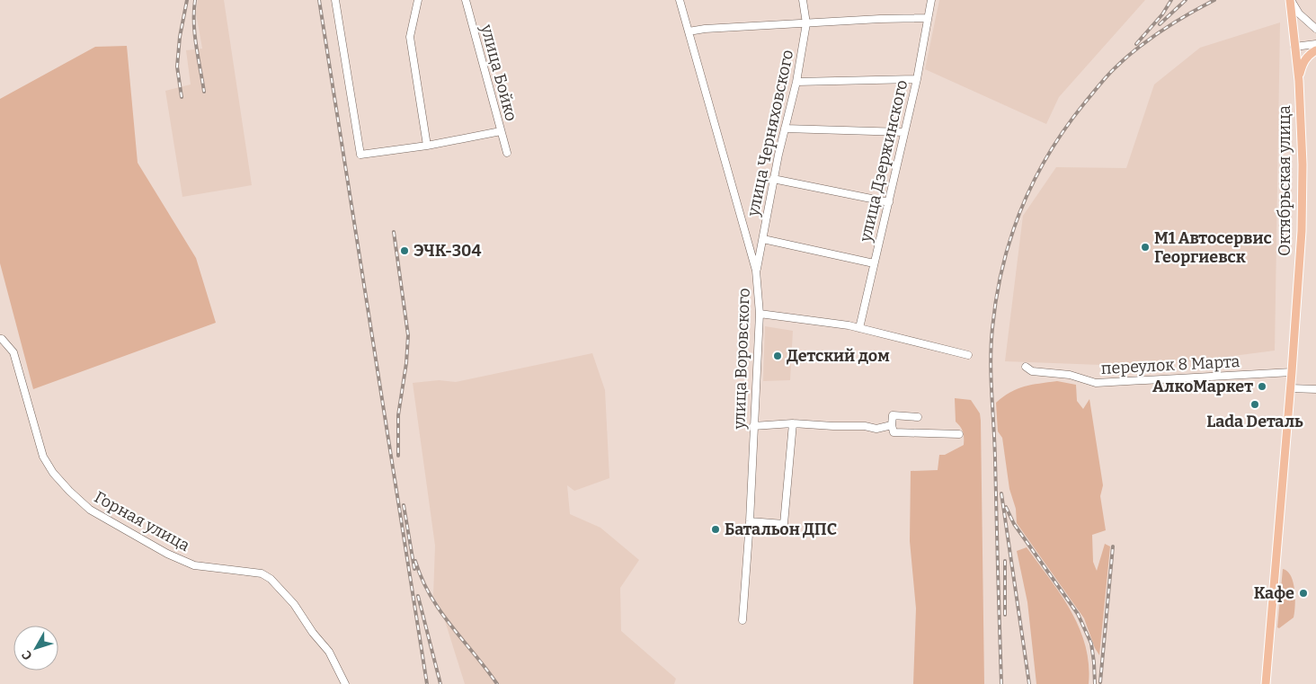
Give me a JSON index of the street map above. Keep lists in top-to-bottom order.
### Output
{
  "streets": {
    "main road": ["Октябрьская улица"],
    "street": [
      "улица Бойко",
      "улица Черняховского",
      "улица Дзержинского",
      "улица Воровского",
      "переулок 8 Марта",
      "Горная улица"
    ]
  },
  "crossings": [
    ["улица Черняховского", "улица Воровского"],
    ["Октябрьская улица", "переулок 8 Марта"]
  ],
  "places": [
    "М1 Автосервис Георгиевск",
    "ЭЧК-304",
    "Детский дом",
    "АлкоМаркет",
    "Lada Dеталь",
    "Батальон ДПС",
    "Кафе"
  ],
  "north": "bottom left"
}
